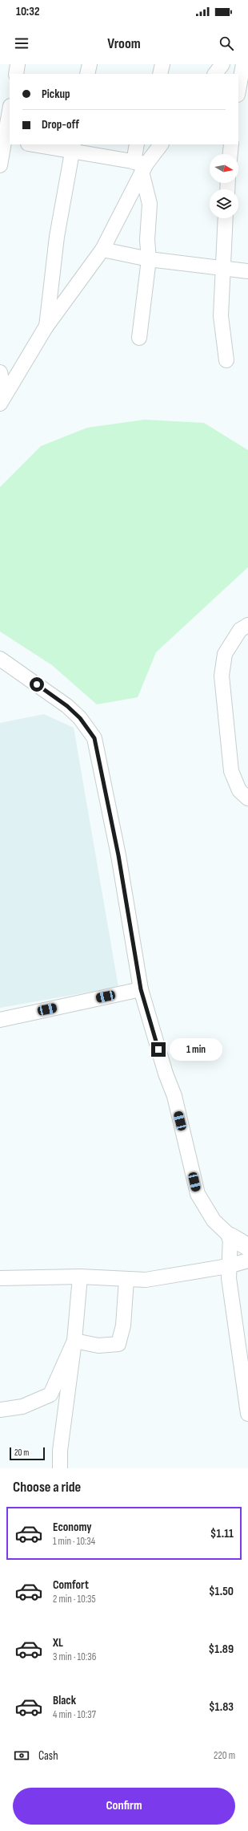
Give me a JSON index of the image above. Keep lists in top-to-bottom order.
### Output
{
  "scale_bar": "20 m",
  "north": "right",
  "page": {
    "status": "10:32",
    "header": "Vroom",
    "banner": ["Pickup", "Drop-off"],
    "bubble": "1 min",
    "scale": "20 m",
    "heading": "Choose a ride",
    "list": [
      {
        "name": "Economy",
        "note": "1 min · 10:34",
        "value": "$1.11"
      },
      {
        "name": "Comfort",
        "note": "2 min · 10:35",
        "value": "$1.50"
      },
      {
        "name": "XL",
        "note": "3 min · 10:36",
        "value": "$1.89"
      },
      {
        "name": "Black",
        "note": "4 min · 10:37",
        "value": "$1.83"
      }
    ],
    "pay": ["Cash", "220 m"],
    "buttons": "Confirm"
  }
}
